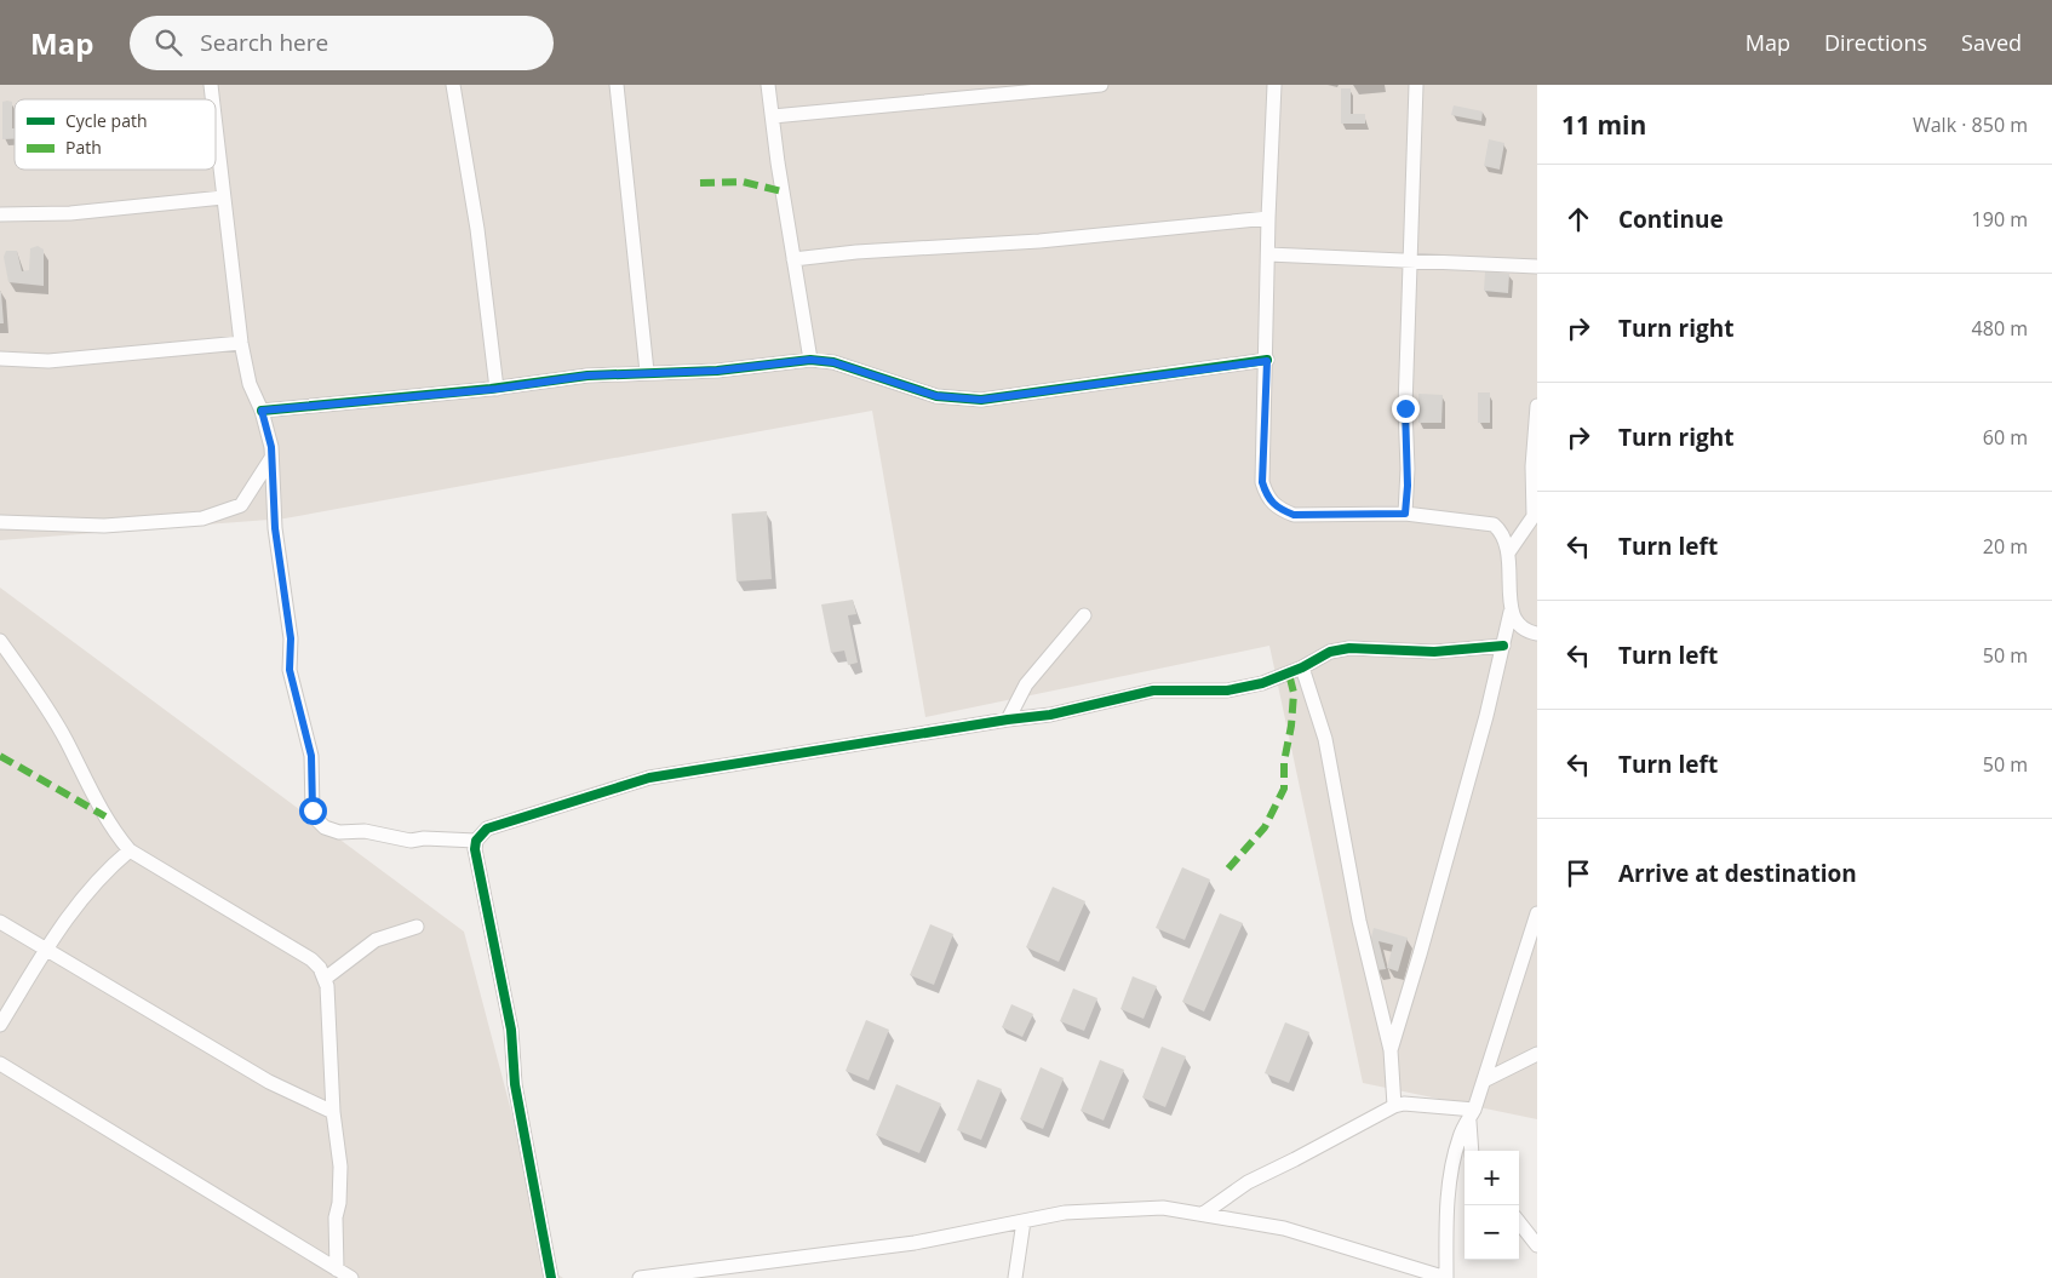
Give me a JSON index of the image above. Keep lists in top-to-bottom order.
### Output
{
  "legend": ["Cycle path", "Path"],
  "page": {
    "header": "Map",
    "search": "Search here",
    "nav": ["Map", "Directions", "Saved"],
    "heading": ["11 min", "Walk · 850 m"],
    "list": [
      ["Continue", "190 m"],
      ["Turn right", "480 m"],
      ["Turn right", "60 m"],
      ["Turn left", "20 m"],
      ["Turn left", "50 m"],
      ["Turn left", "50 m"],
      "Arrive at destination"
    ],
    "map_buttons": ["+", "−"]
  }
}
